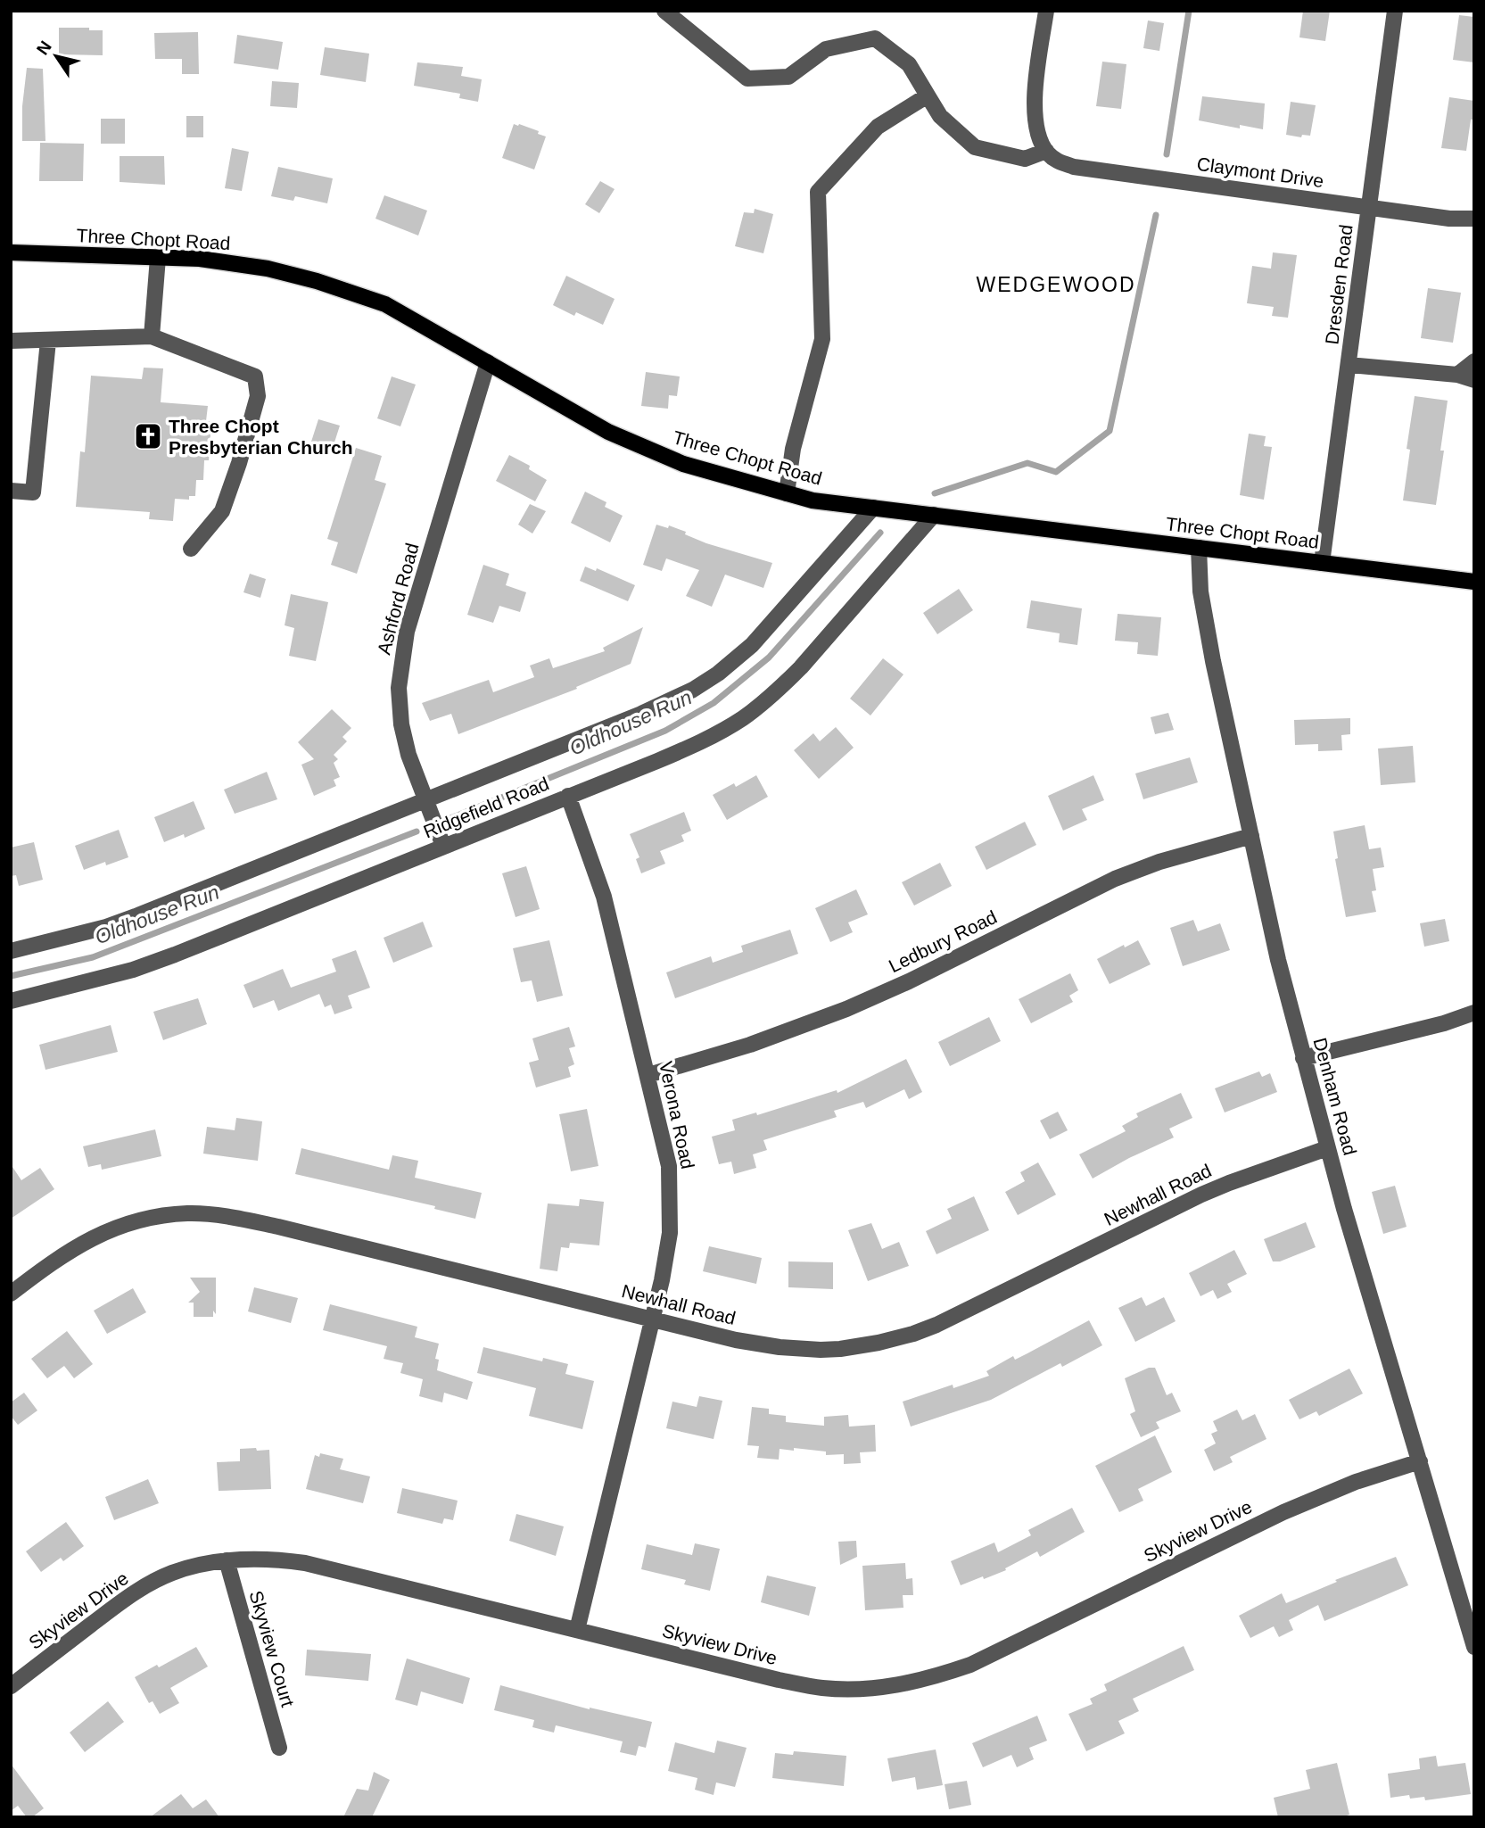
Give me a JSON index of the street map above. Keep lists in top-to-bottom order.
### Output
{
  "streets": {
    "main road": ["Three Chopt Road"],
    "street": [
      "Claymont Drive",
      "Dresden Road",
      "Ashford Road",
      "Ridgefield Road",
      "Ledbury Road",
      "Denham Road",
      "Verona Road",
      "Newhall Road",
      "Skyview Drive",
      "Skyview Court"
    ]
  },
  "crossings": [
    ["Claymont Drive", "Dresden Road"],
    ["Three Chopt Road", "Dresden Road"],
    ["Three Chopt Road", "Ashford Road"],
    ["Three Chopt Road", "Ridgefield Road"],
    ["Three Chopt Road", "Denham Road"],
    ["Ashford Road", "Ridgefield Road"],
    ["Ridgefield Road", "Verona Road"],
    ["Ledbury Road", "Denham Road"],
    ["Ledbury Road", "Verona Road"],
    ["Denham Road", "Newhall Road"],
    ["Denham Road", "Skyview Drive"],
    ["Verona Road", "Newhall Road"],
    ["Verona Road", "Skyview Drive"],
    ["Skyview Drive", "Skyview Court"]
  ],
  "districts": ["WEDGEWOOD"],
  "water": ["Oldhouse Run"],
  "places": {
    "church": ["Three Chopt Presbyterian Church"]
  },
  "north": "top left"
}
